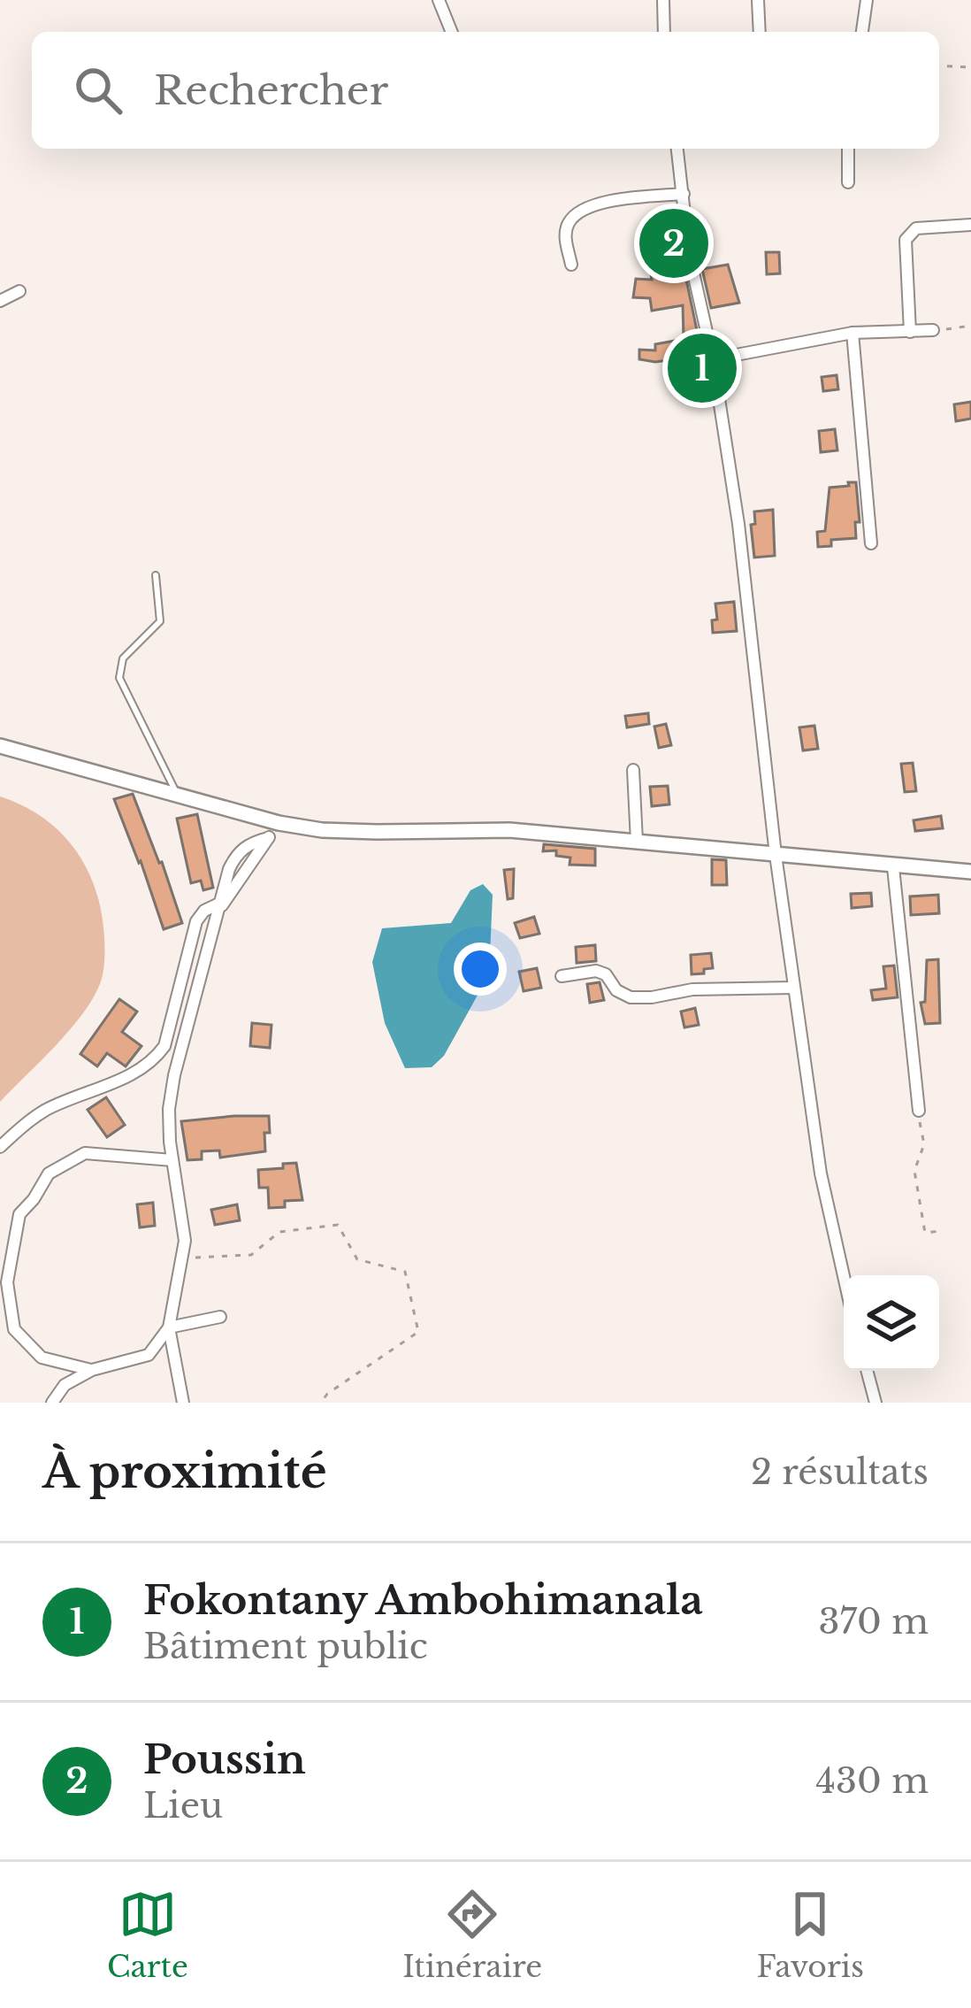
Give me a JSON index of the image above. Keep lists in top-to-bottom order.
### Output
{
  "page": {
    "search": "Rechercher",
    "pins": ["2", "1"],
    "heading": ["À proximité", "2 résultats"],
    "list": [
      {
        "mark": "1",
        "name": "Fokontany Ambohimanala",
        "note": "Bâtiment public",
        "value": "370 m"
      },
      {
        "mark": "2",
        "name": "Poussin",
        "note": "Lieu",
        "value": "430 m"
      }
    ],
    "nav": ["Carte", "Itinéraire", "Favoris"]
  }
}
